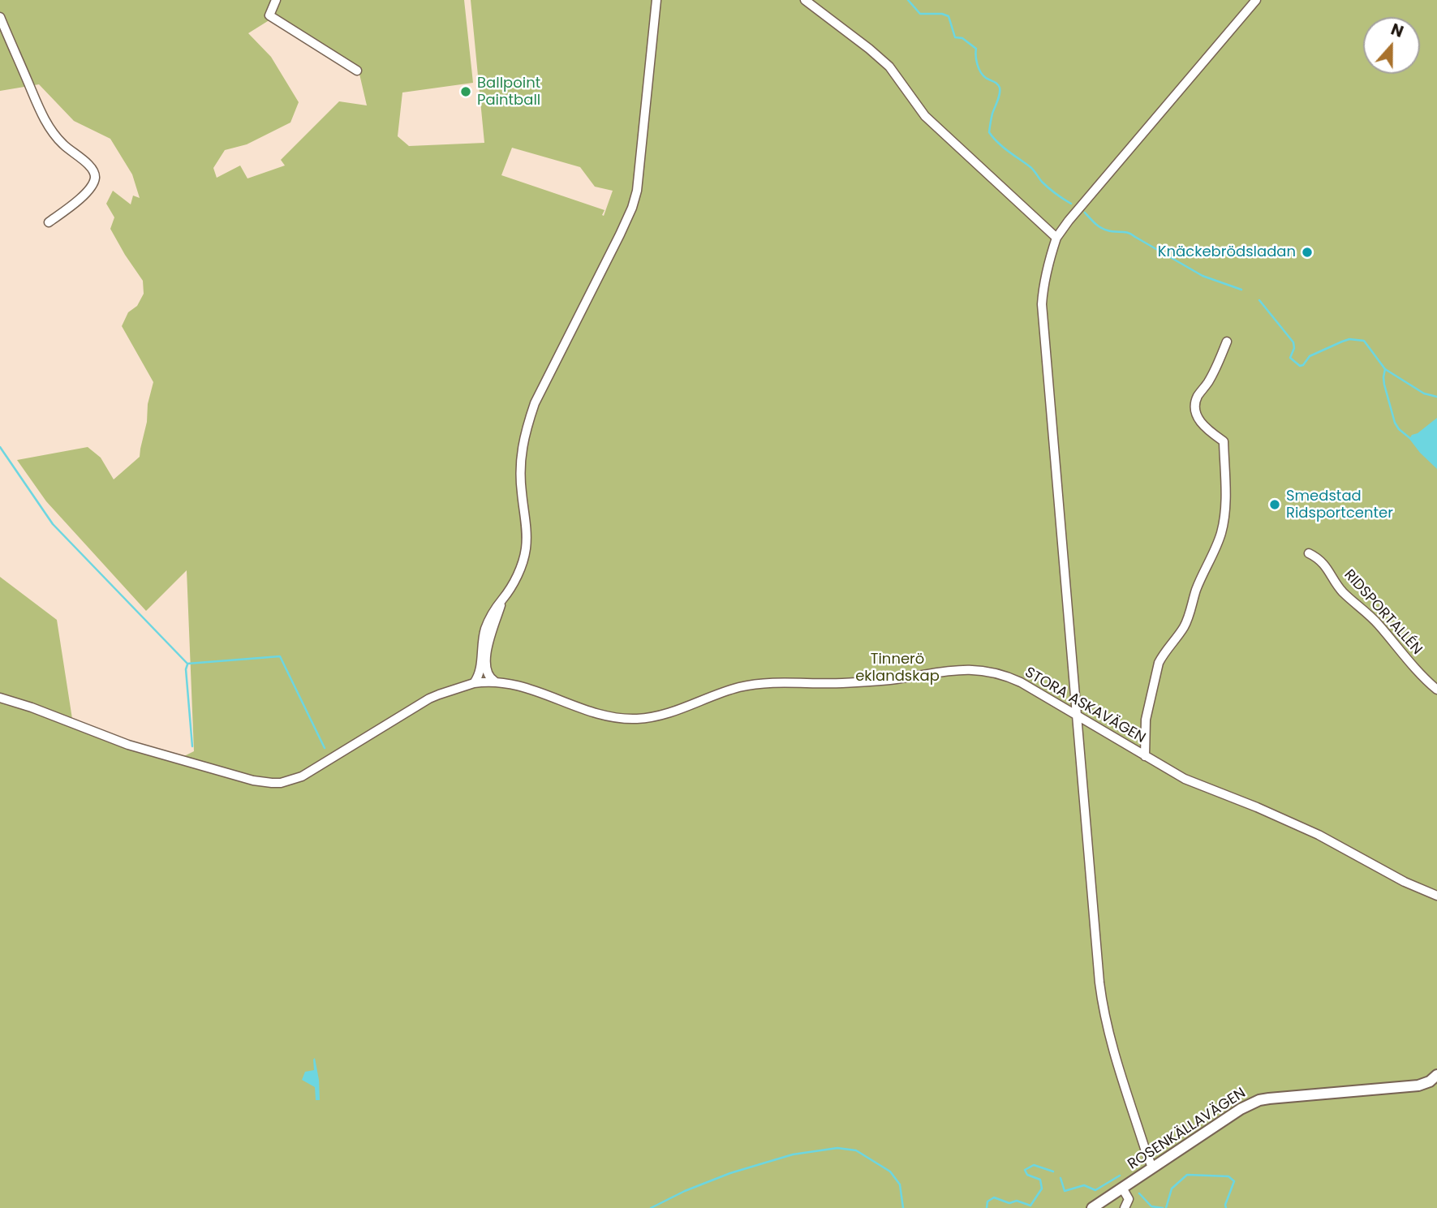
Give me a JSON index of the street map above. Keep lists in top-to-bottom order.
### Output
{
  "streets": {
    "street": ["RIDSPORTALLÉN", "STORA ASKAVÄGEN", "ROSENKÄLLAVÄGEN"]
  },
  "parks": ["Tinnerö eklandskap"],
  "places": ["Ballpoint Paintball", "Knäckebrödsladan", "Smedstad Ridsportcenter"],
  "north": "top"
}
